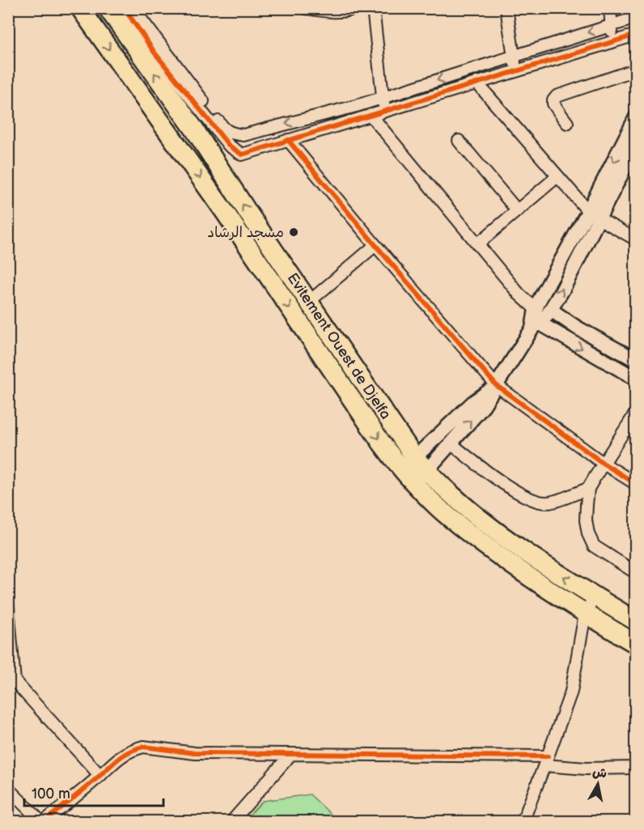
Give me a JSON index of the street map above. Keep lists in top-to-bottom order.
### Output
{
  "streets": {
    "highway": ["Evitement Ouest de Djelfa"]
  },
  "places": ["مسجد الرشاد"],
  "scale_bar": "100 m",
  "north": "top"
}
